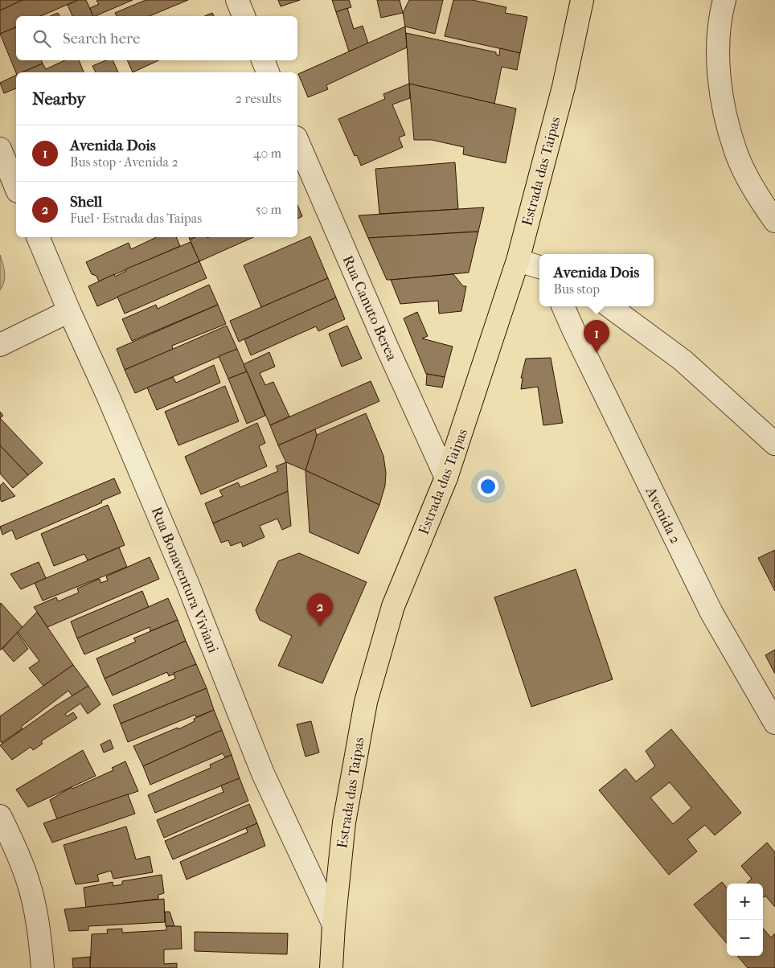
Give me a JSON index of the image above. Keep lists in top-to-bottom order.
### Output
{
  "streets": {
    "main road": ["Estrada das Taipas"],
    "street": ["Rua Canuto Berea", "Avenida 2", "Rua Bonaventura Viviani"]
  },
  "crossings": [
    ["Estrada das Taipas", "Rua Canuto Berea"],
    ["Estrada das Taipas", "Rua Bonaventura Viviani"]
  ],
  "page": {
    "search": "Search here",
    "heading": ["Nearby", "2 results"],
    "list": [
      {
        "mark": "1",
        "name": "Avenida Dois",
        "note": "Bus stop · Avenida 2",
        "value": "40 m"
      },
      {
        "mark": "2",
        "name": "Shell",
        "note": "Fuel · Estrada das Taipas",
        "value": "50 m"
      }
    ],
    "popup": ["Avenida Dois", "Bus stop"],
    "pins": ["1", "2"],
    "map_buttons": ["+", "−"]
  }
}
